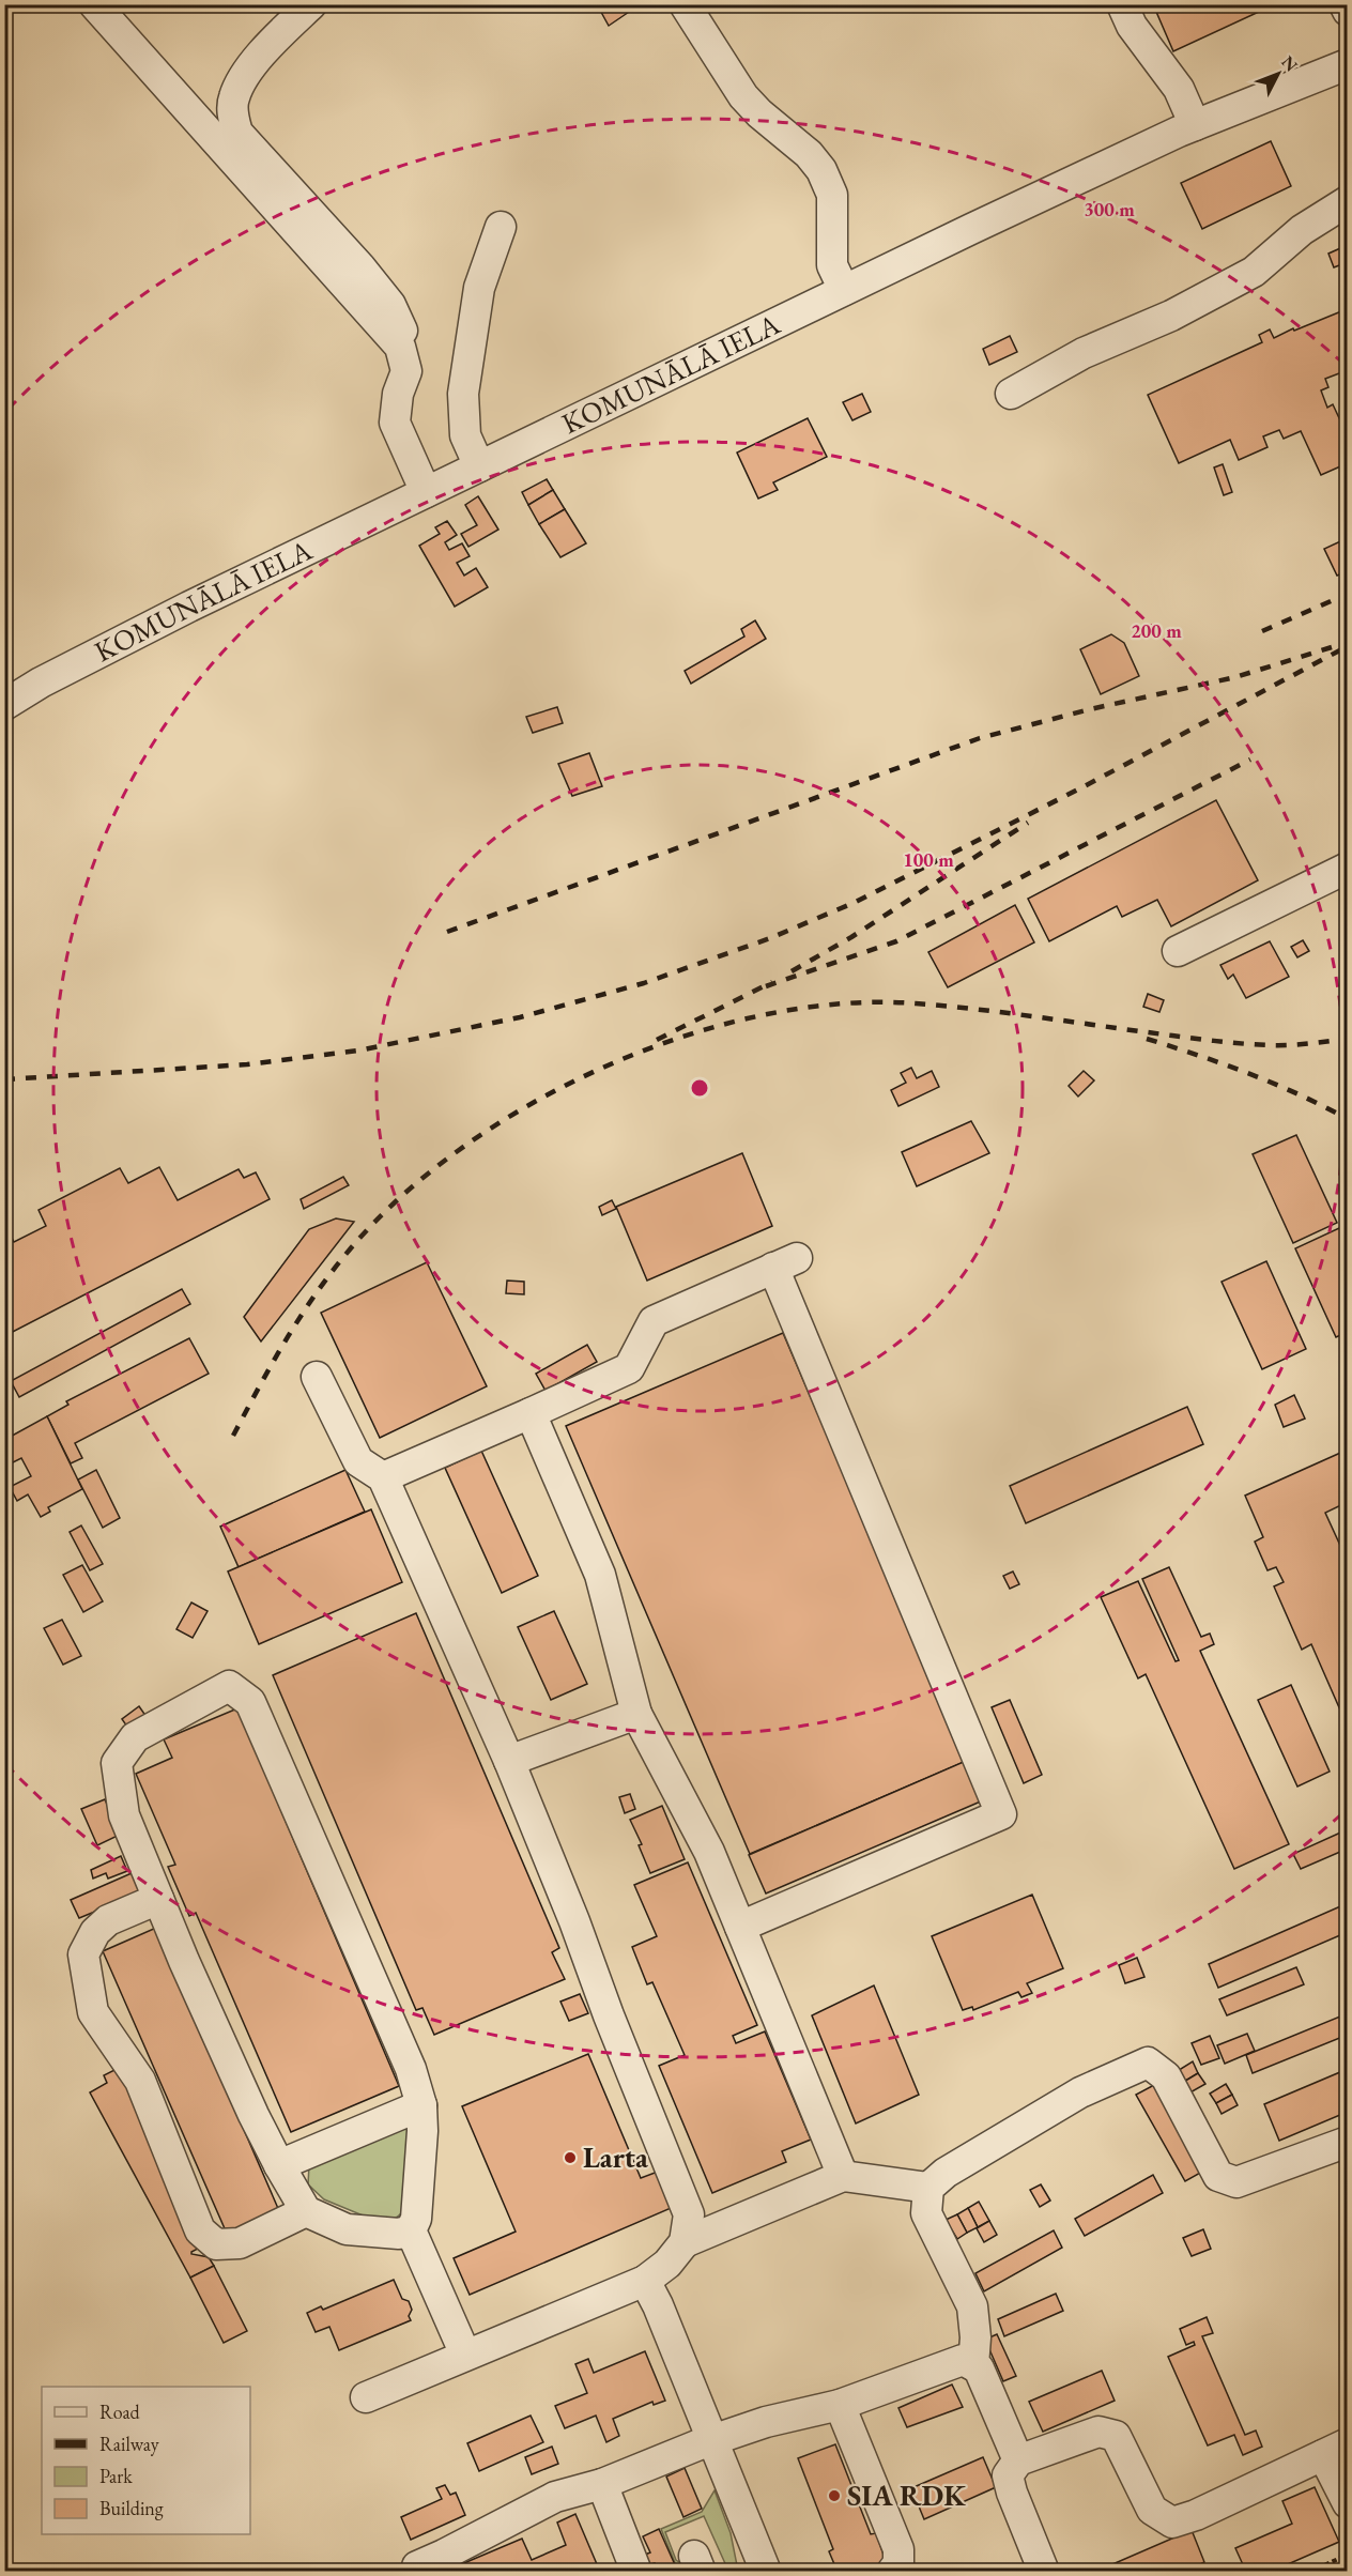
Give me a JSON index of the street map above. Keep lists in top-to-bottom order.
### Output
{
  "streets": {
    "street": ["KOMUNĀLĀ IELA"]
  },
  "places": ["Larta", "SIA RDK"],
  "legend": [
    "Road",
    "Railway",
    "Park",
    "Building"
  ],
  "north": "top right",
  "rings": ["300 m", "200 m", "100 m"]
}
